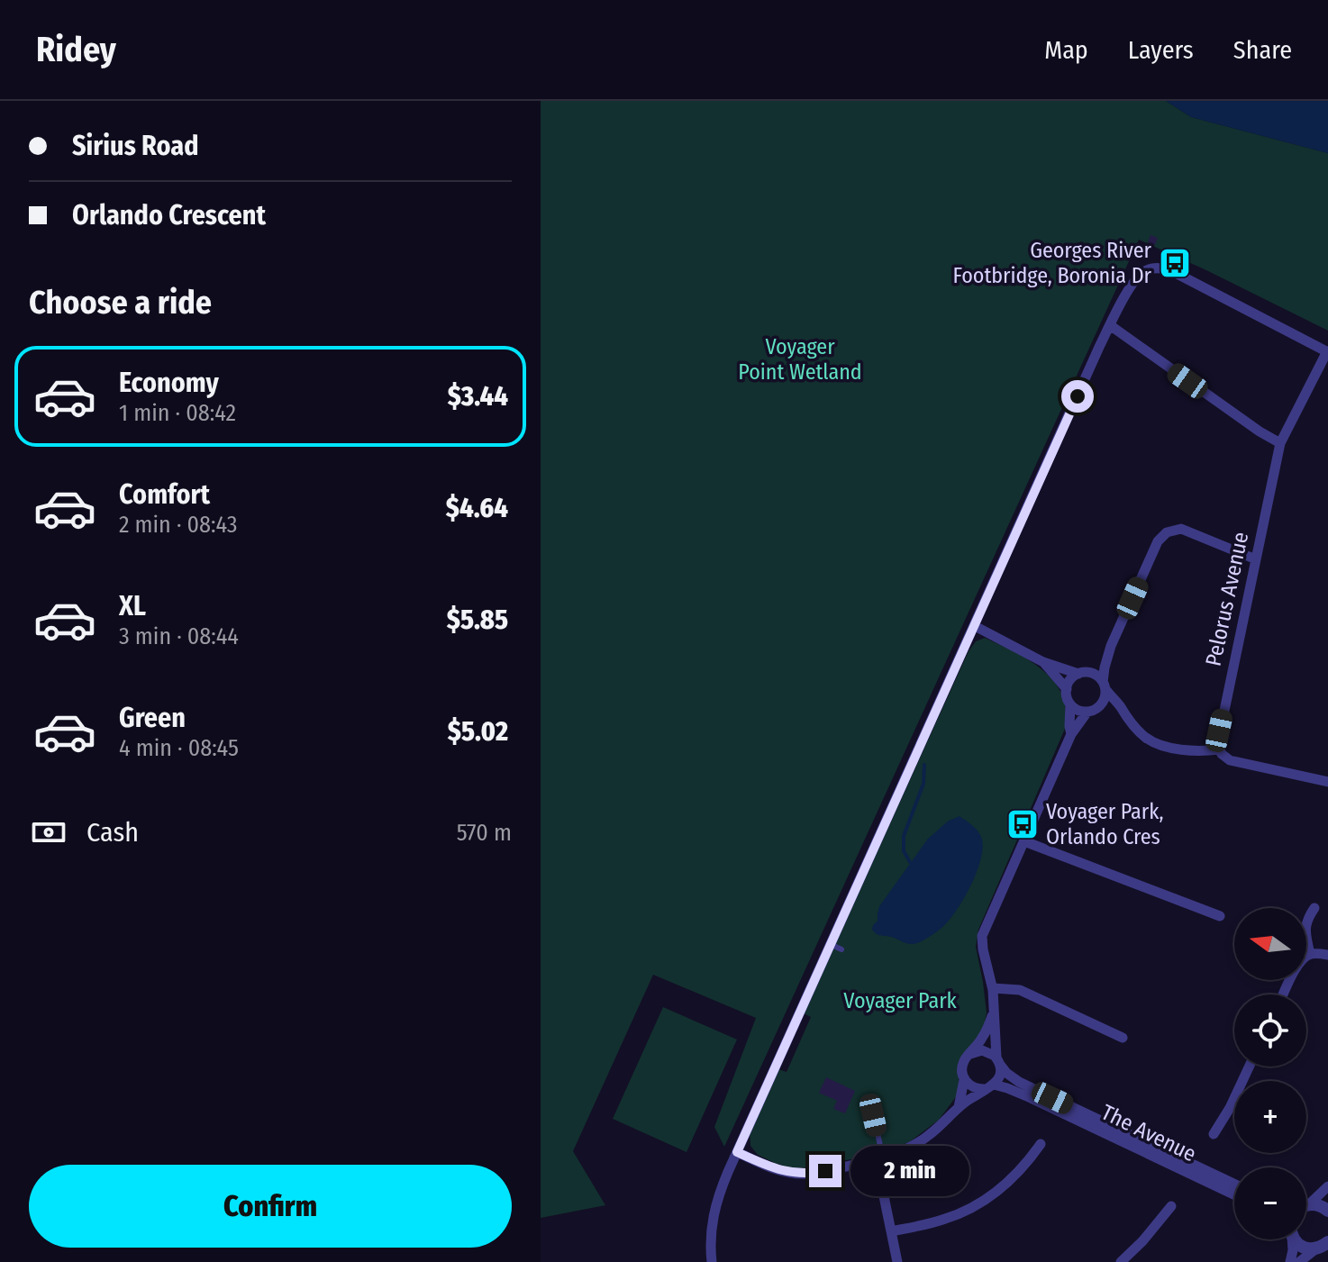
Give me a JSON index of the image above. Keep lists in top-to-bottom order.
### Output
{
  "streets": {
    "street": ["Pelorus Avenue", "The Avenue"]
  },
  "parks": ["Voyager Point Wetland", "Voyager Park"],
  "places": {
    "bus stop": ["Georges River Footbridge, Boronia Dr", "Voyager Park, Orlando Cres"]
  },
  "north": "left",
  "page": {
    "header": "Ridey",
    "nav": ["Map", "Layers", "Share"],
    "banner": ["Sirius Road", "Orlando Crescent"],
    "heading": "Choose a ride",
    "list": [
      {
        "name": "Economy",
        "note": "1 min · 08:42",
        "value": "$3.44"
      },
      {
        "name": "Comfort",
        "note": "2 min · 08:43",
        "value": "$4.64"
      },
      {
        "name": "XL",
        "note": "3 min · 08:44",
        "value": "$5.85"
      },
      {
        "name": "Green",
        "note": "4 min · 08:45",
        "value": "$5.02"
      }
    ],
    "pay": ["Cash", "570 m"],
    "map_buttons": ["+", "−"],
    "bubble": "2 min",
    "buttons": "Confirm"
  }
}
